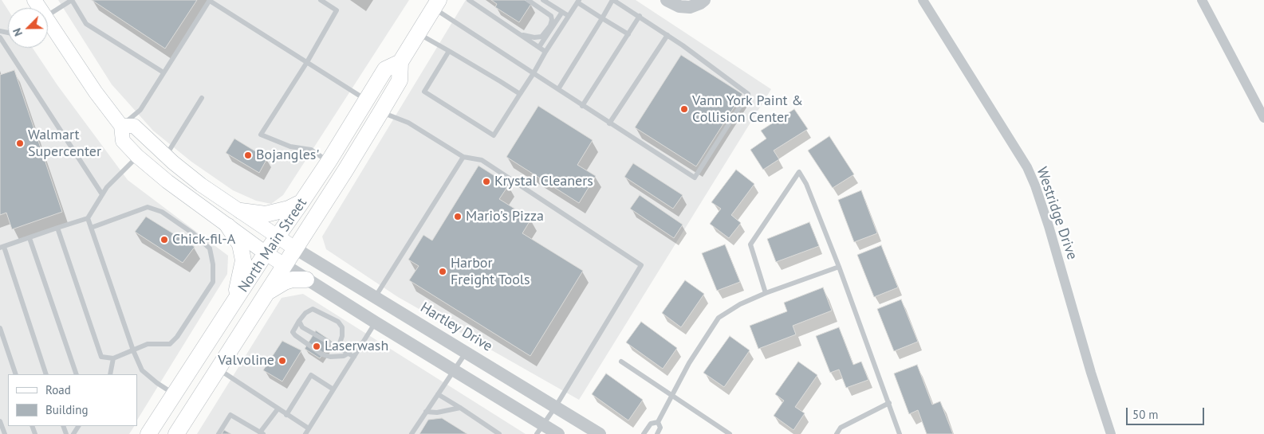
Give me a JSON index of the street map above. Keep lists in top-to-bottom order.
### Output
{
  "streets": {
    "main road": ["North Main Street"],
    "street": ["Westridge Drive", "Hartley Drive"]
  },
  "crossings": [
    ["North Main Street", "Hartley Drive"]
  ],
  "places": [
    "Vann York Paint & Collision Center",
    "Walmart Supercenter",
    "Bojangles'",
    "Krystal Cleaners",
    "Mario's Pizza",
    "Chick-fil-A",
    "Harbor Freight Tools",
    "Laserwash",
    "Valvoline"
  ],
  "legend": ["Road", "Building"],
  "scale_bar": "50 m",
  "north": "bottom left"
}
